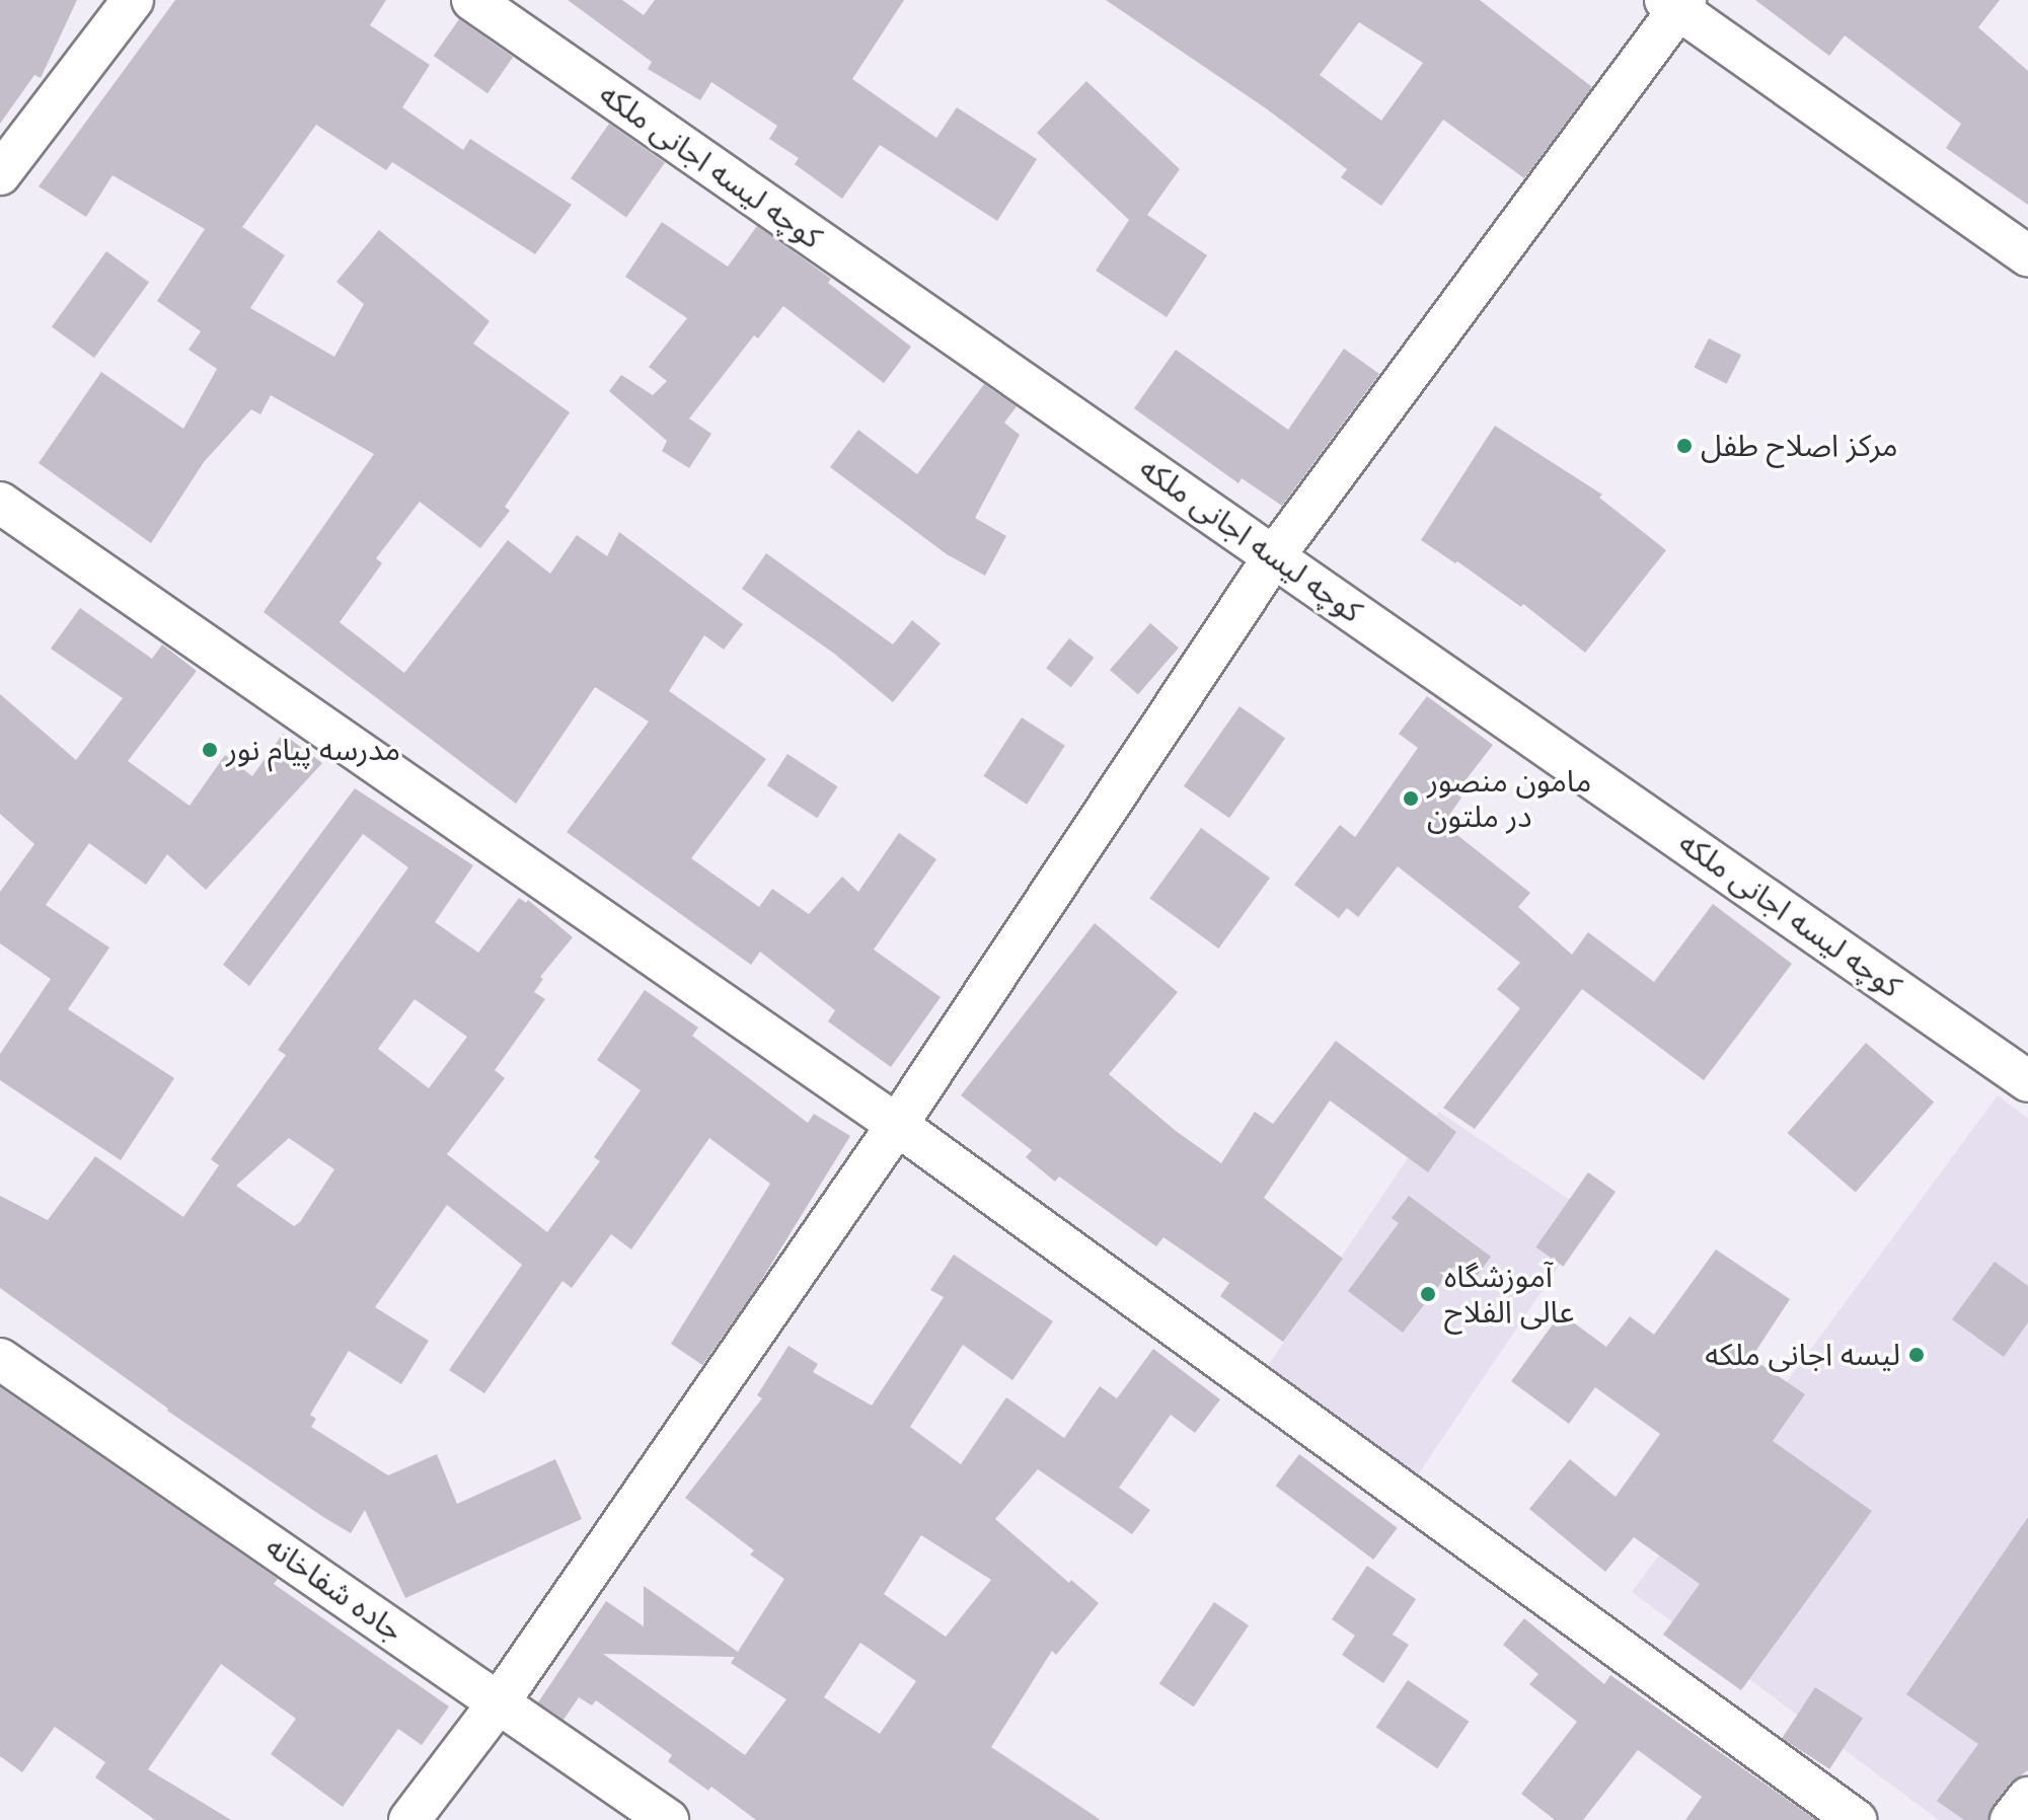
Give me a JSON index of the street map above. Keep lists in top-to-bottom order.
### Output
{
  "streets": {
    "street": ["کوچه لیسه اجانی ملکه", "جاده شفاخانه"]
  },
  "places": [
    "مرکز اصلاح طفل",
    "مدرسه پیام نور",
    "مامون منصور در ملتون",
    "آموزشگاه عالی الفلاح",
    "لیسه اجانی ملکه"
  ]
}
